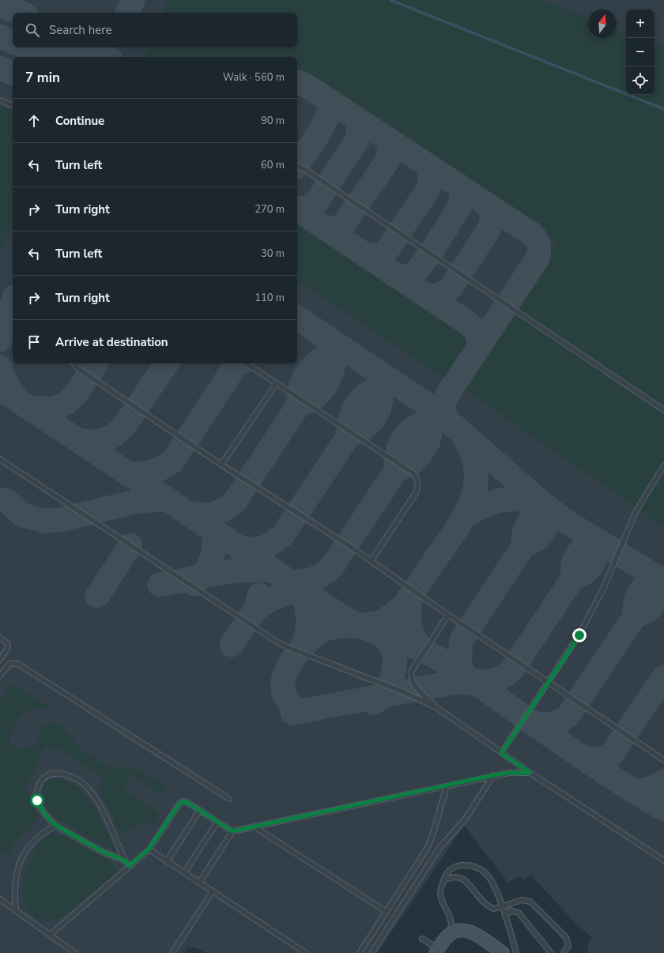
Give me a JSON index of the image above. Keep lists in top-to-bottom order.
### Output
{
  "north": "top",
  "page": {
    "map_buttons": ["+", "−"],
    "search": "Search here",
    "heading": ["7 min", "Walk · 560 m"],
    "list": [
      ["Continue", "90 m"],
      ["Turn left", "60 m"],
      ["Turn right", "270 m"],
      ["Turn left", "30 m"],
      ["Turn right", "110 m"],
      "Arrive at destination"
    ]
  }
}
